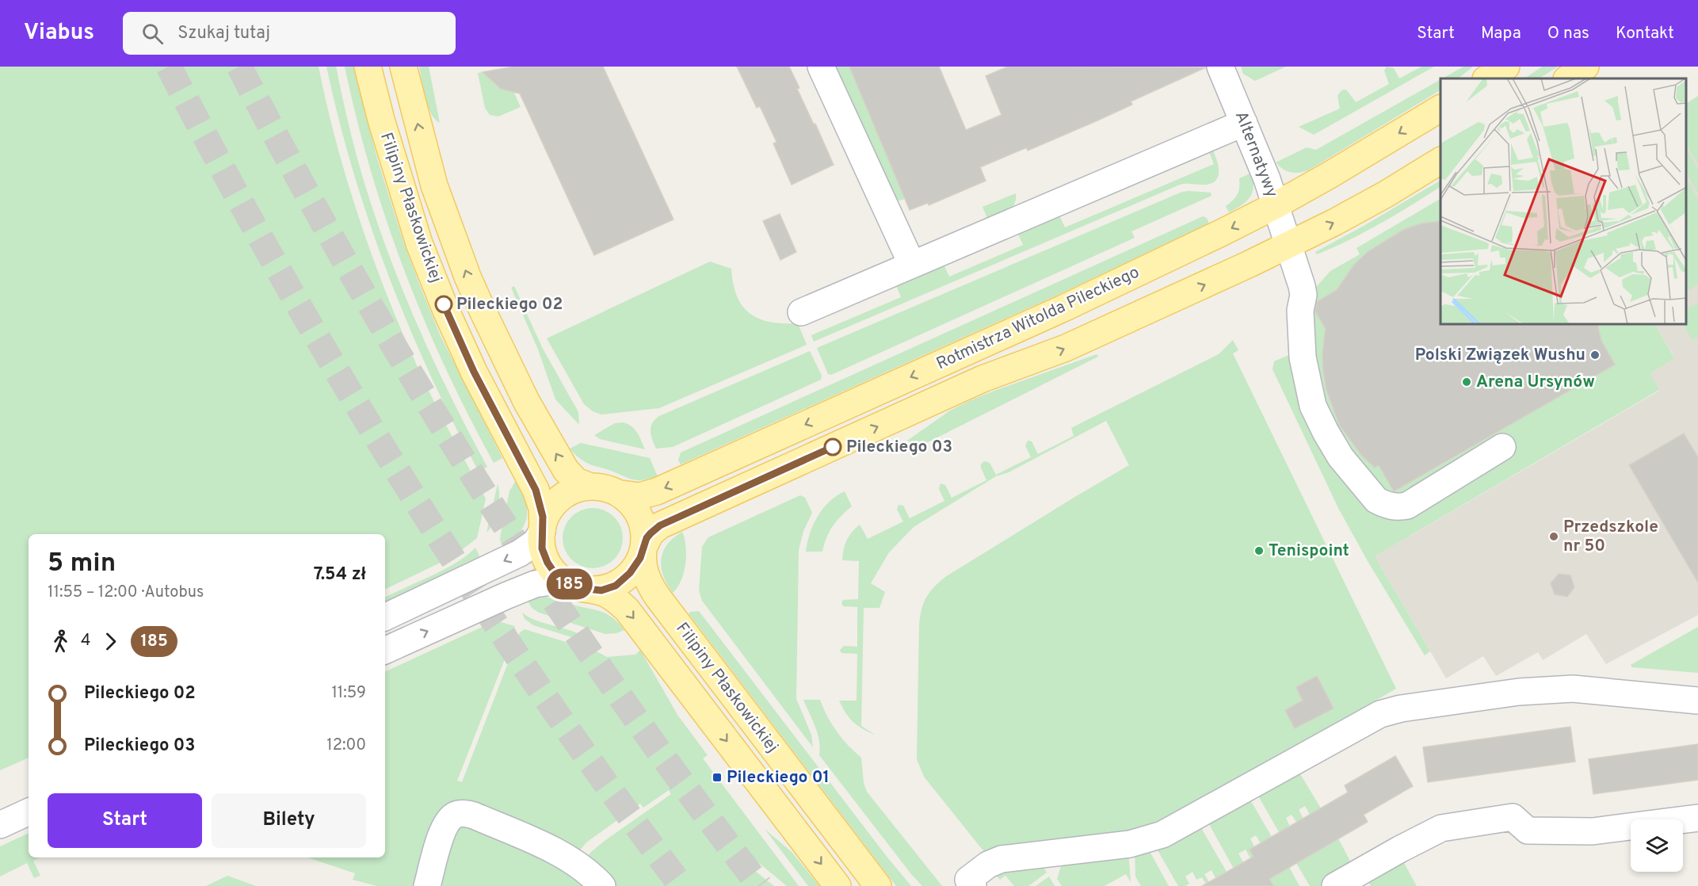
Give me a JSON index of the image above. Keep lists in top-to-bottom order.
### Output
{
  "streets": {
    "main road": ["Filipiny Płaskowickiej", "Rotmistrza Witolda Pileckiego"],
    "street": ["Alternatywy"]
  },
  "crossings": [
    ["Alternatywy", "Rotmistrza Witolda Pileckiego"],
    ["Filipiny Płaskowickiej", "Rotmistrza Witolda Pileckiego"]
  ],
  "places": {
    "other": [
      "Pileckiego 02",
      "Polski Związek Wushu",
      "Arena Ursynów",
      "Pileckiego 03",
      "Przedszkole nr 50",
      "Tenispoint"
    ],
    "transit": ["Pileckiego 01"]
  },
  "lines": ["bus line 185"],
  "page": {
    "header": "Viabus",
    "search": "Szukaj tutaj",
    "nav": [
      "Start",
      "Mapa",
      "O nas",
      "Kontakt"
    ],
    "on_map": "185",
    "heading": ["5 min", "11:55 – 12:00 · Autobus", "7.54 zł"],
    "legs": ["4", "185"],
    "list": [
      {
        "name": "Pileckiego 02",
        "value": "11:59"
      },
      {
        "name": "Pileckiego 03",
        "value": "12:00"
      }
    ],
    "buttons": ["Start", "Bilety"]
  }
}
